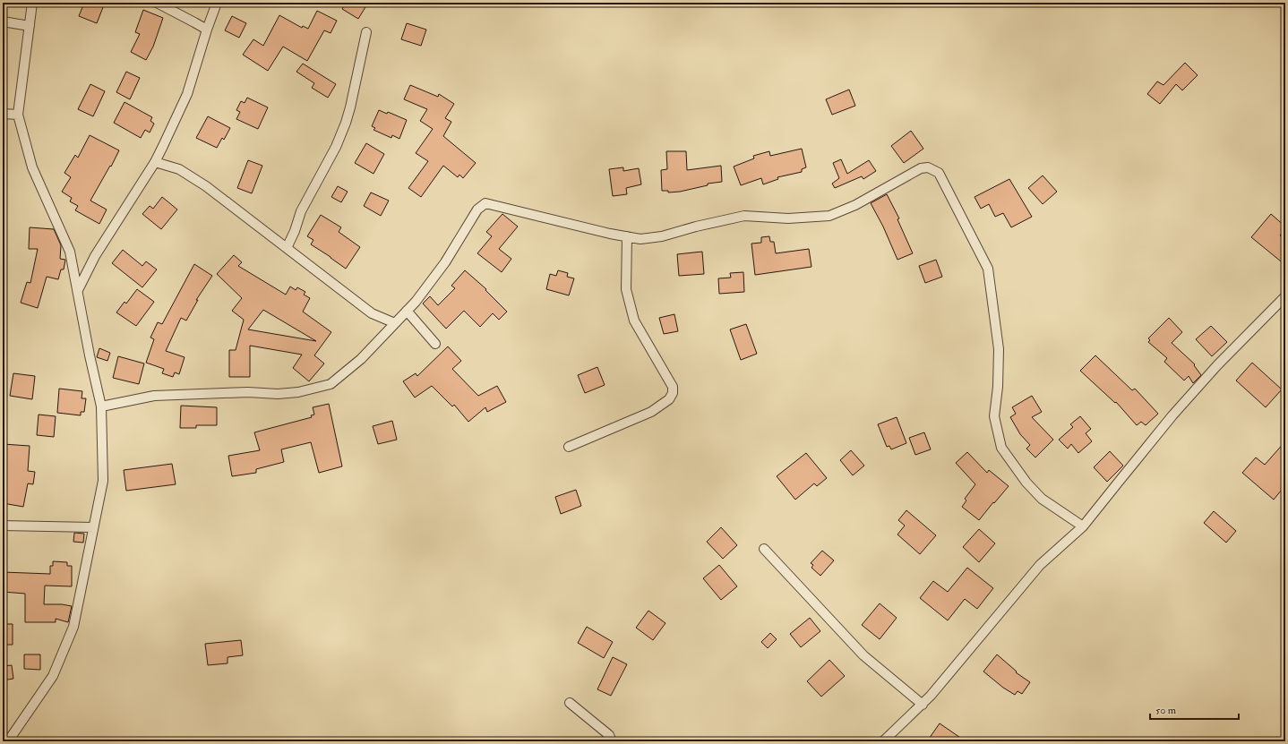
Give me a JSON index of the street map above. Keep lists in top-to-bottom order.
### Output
{
  "scale_bar": "50 m"
}
